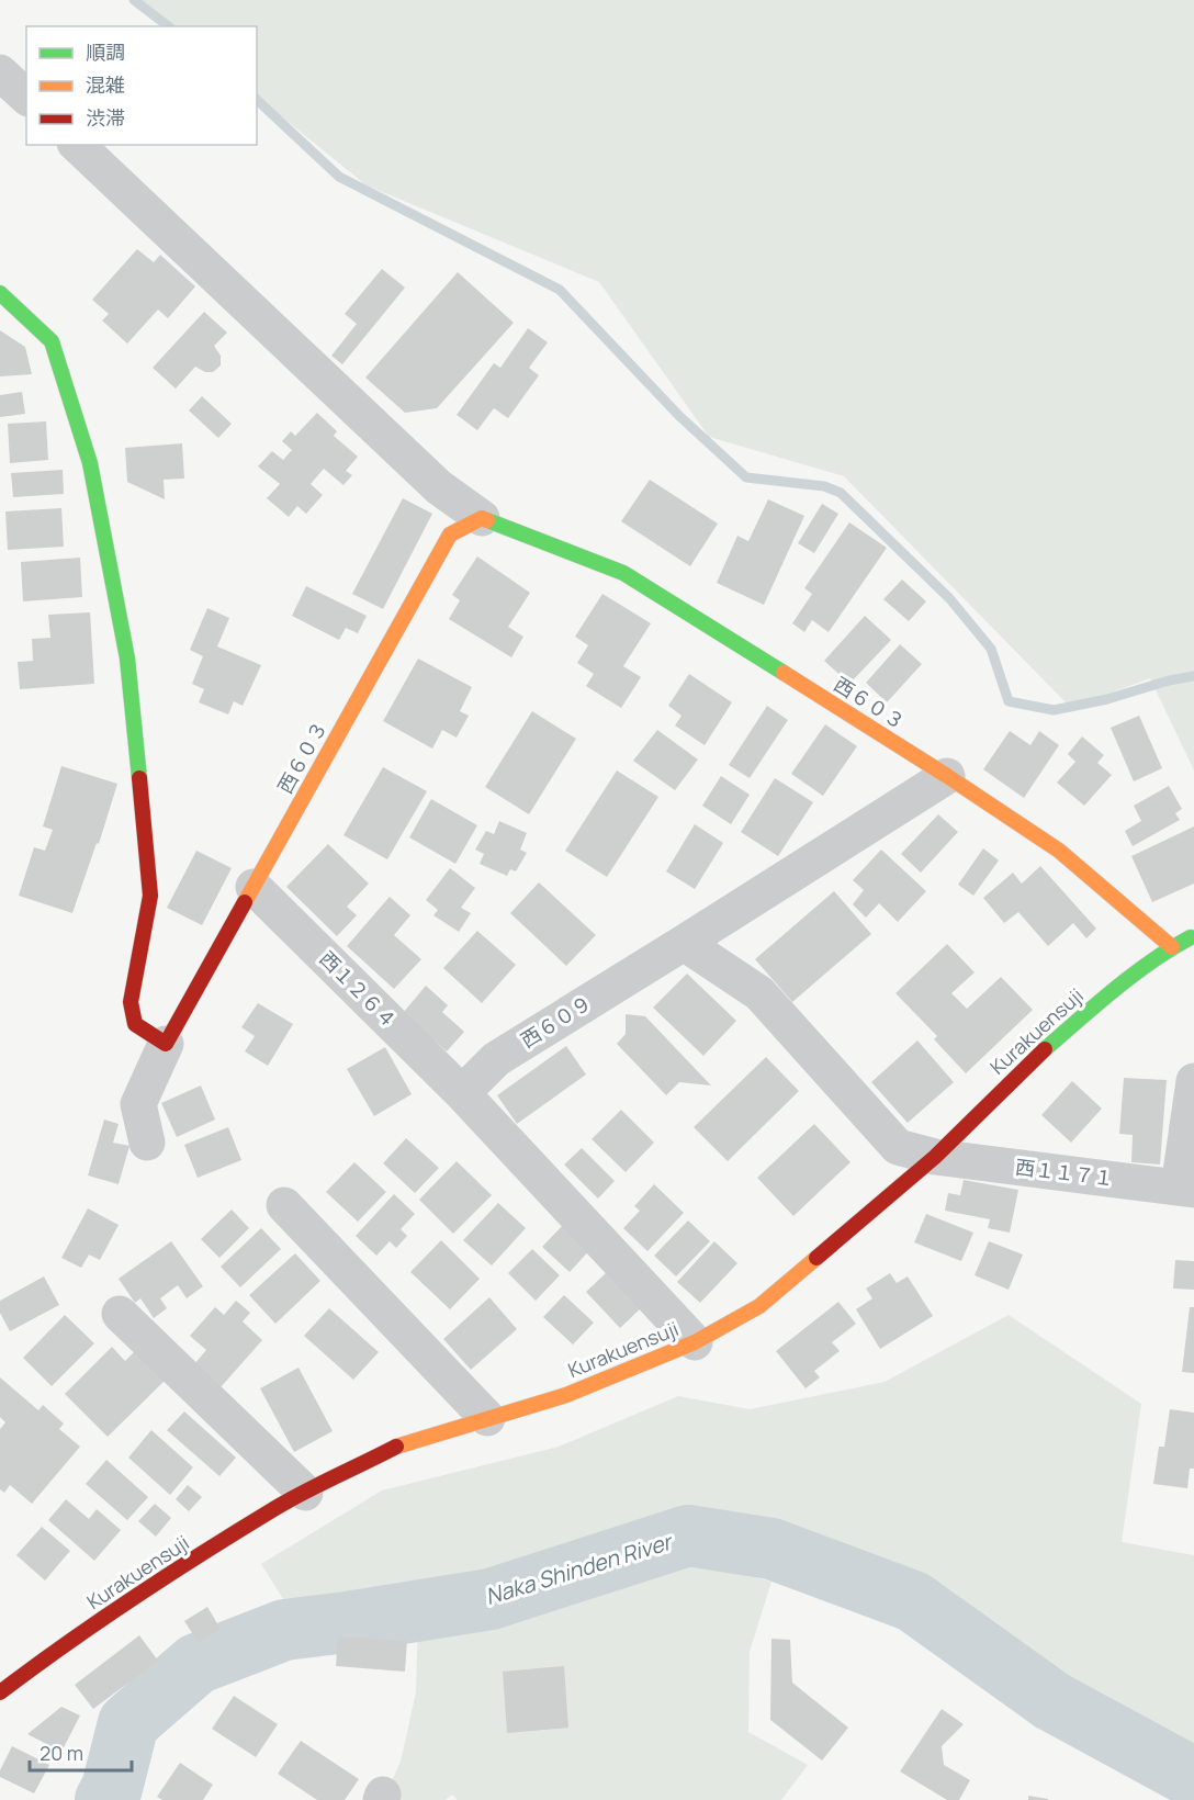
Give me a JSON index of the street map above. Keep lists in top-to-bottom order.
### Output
{
  "streets": {
    "street": [
      "西６０３",
      "西１２６４",
      "西６０９",
      "Kurakuensuji",
      "西１１７１"
    ]
  },
  "crossings": [
    ["西６０３", "西１２６４"],
    ["西６０３", "西６０９"],
    ["西６０３", "Kurakuensuji"],
    ["西１２６４", "西６０９"],
    ["西６０９", "西１１７１"],
    ["Kurakuensuji", "西１１７１"]
  ],
  "water": ["Naka Shinden River"],
  "legend": ["順調", "混雑", "渋滞"],
  "scale_bar": "20 m"
}
